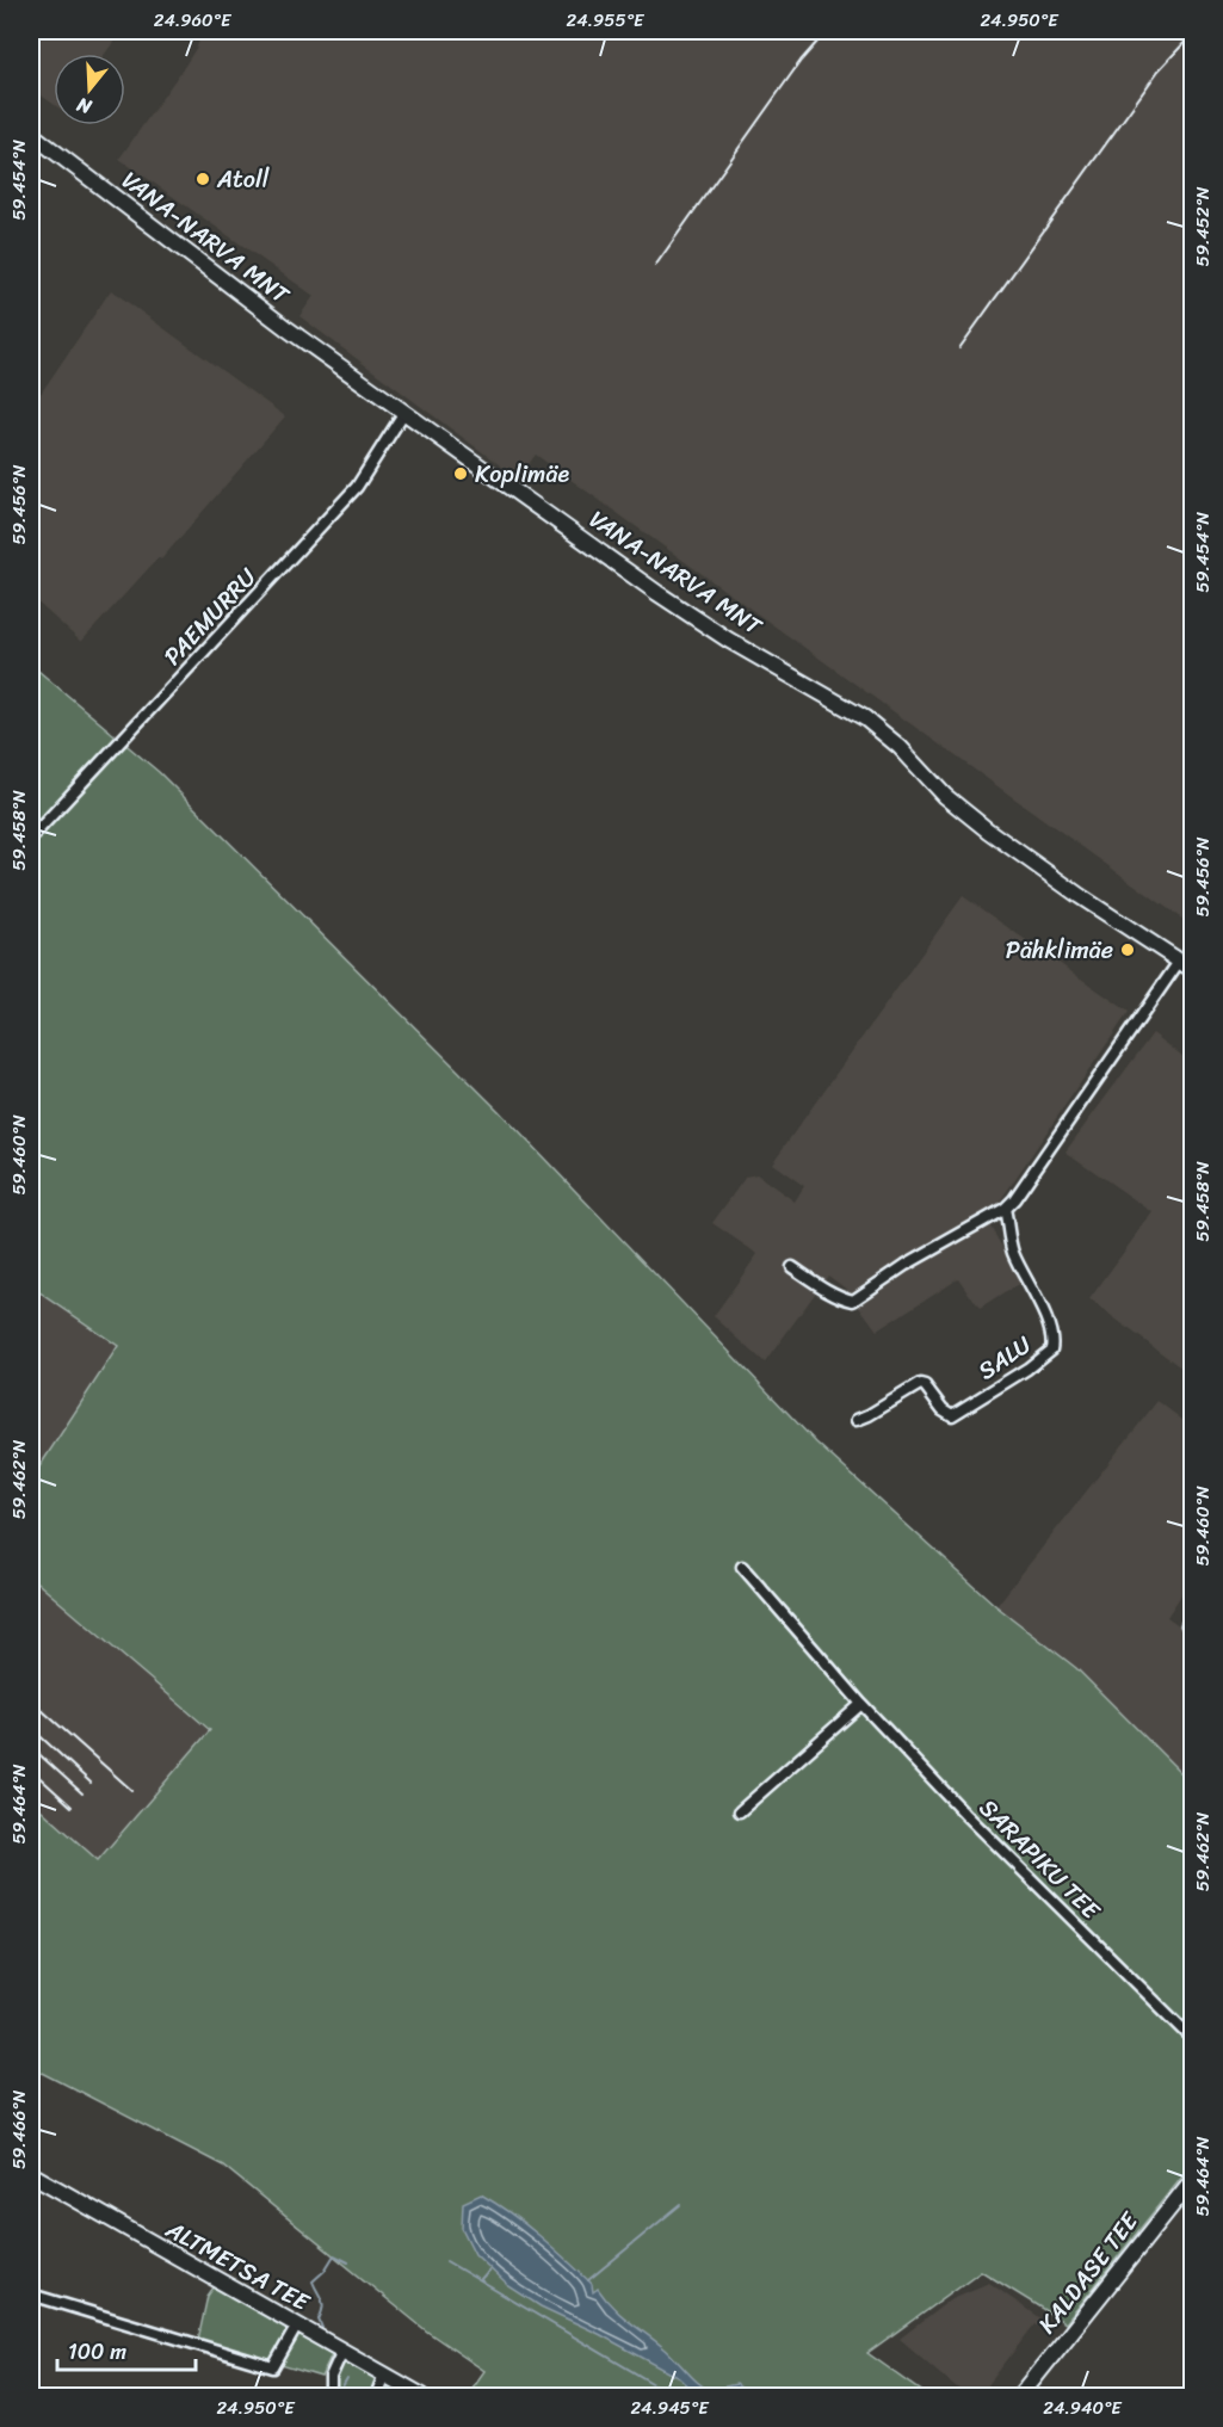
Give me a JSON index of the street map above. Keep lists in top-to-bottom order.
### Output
{
  "streets": {
    "main road": ["VANA-NARVA MNT", "ALTMETSA TEE", "KALDASE TEE"],
    "street": ["PAEMURRU", "SALU", "SARAPIKU TEE"]
  },
  "crossings": [
    ["VANA-NARVA MNT", "PAEMURRU"]
  ],
  "places": ["Atoll", "Koplimäe", "Pähklimäe"],
  "scale_bar": "100 m",
  "north": "bottom",
  "coordinates": [
    "24.960°E",
    "24.955°E",
    "24.950°E",
    "59.454°N",
    "59.452°N",
    "59.456°N",
    "59.458°N",
    "59.460°N",
    "59.462°N",
    "59.464°N",
    "59.466°N",
    "24.945°E",
    "24.940°E"
  ]
}
